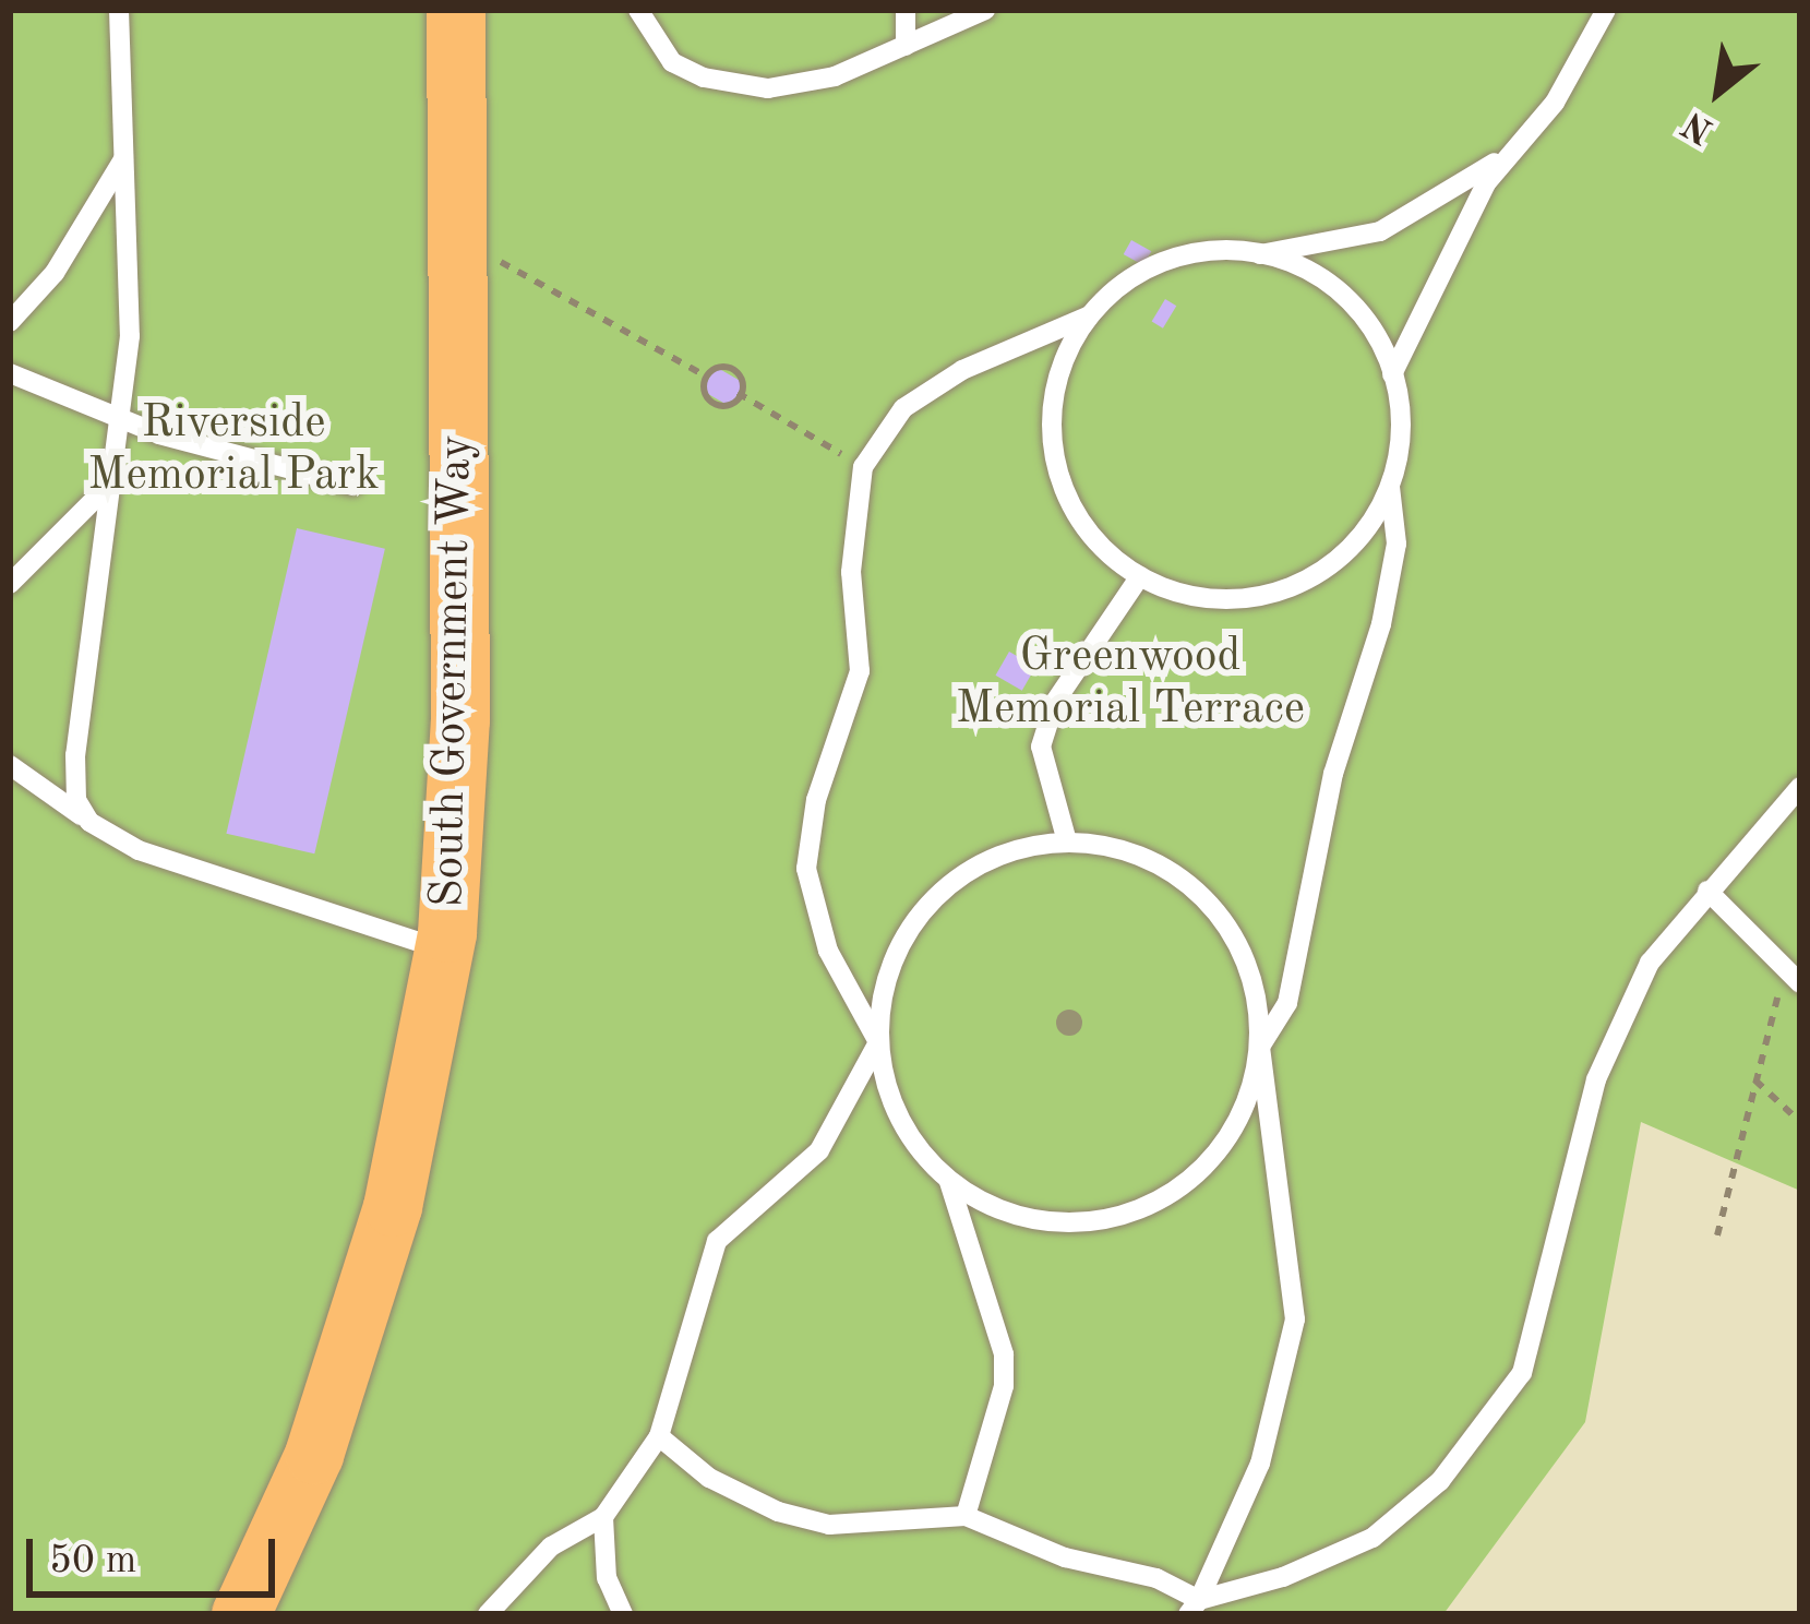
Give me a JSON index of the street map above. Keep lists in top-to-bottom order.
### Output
{
  "streets": {
    "main road": ["South Government Way"]
  },
  "parks": ["Riverside Memorial Park", "Greenwood Memorial Terrace"],
  "scale_bar": "50 m",
  "north": "bottom left"
}
